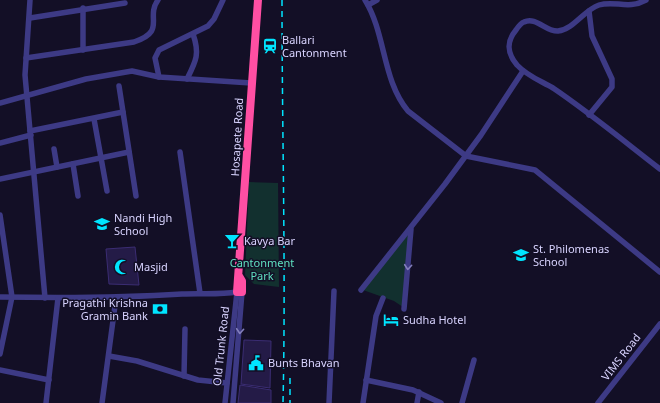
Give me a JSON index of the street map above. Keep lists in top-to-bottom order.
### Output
{
  "streets": {
    "highway": ["Hosapete Road"],
    "street": ["Old Trunk Road", "VIMS Road"]
  },
  "crossings": [
    ["Hosapete Road", "Old Trunk Road"]
  ],
  "parks": ["Cantonment Park"],
  "places": {
    "station": ["Ballari Cantonment"],
    "school or university": ["Nandi High School", "St. Philomenas School"],
    "bar": ["Kavya Bar"],
    "mosque": ["Masjid"],
    "bank": ["Pragathi Krishna Gramin Bank"],
    "hotel": ["Sudha Hotel"],
    "public building": ["Bunts Bhavan"]
  }
}
